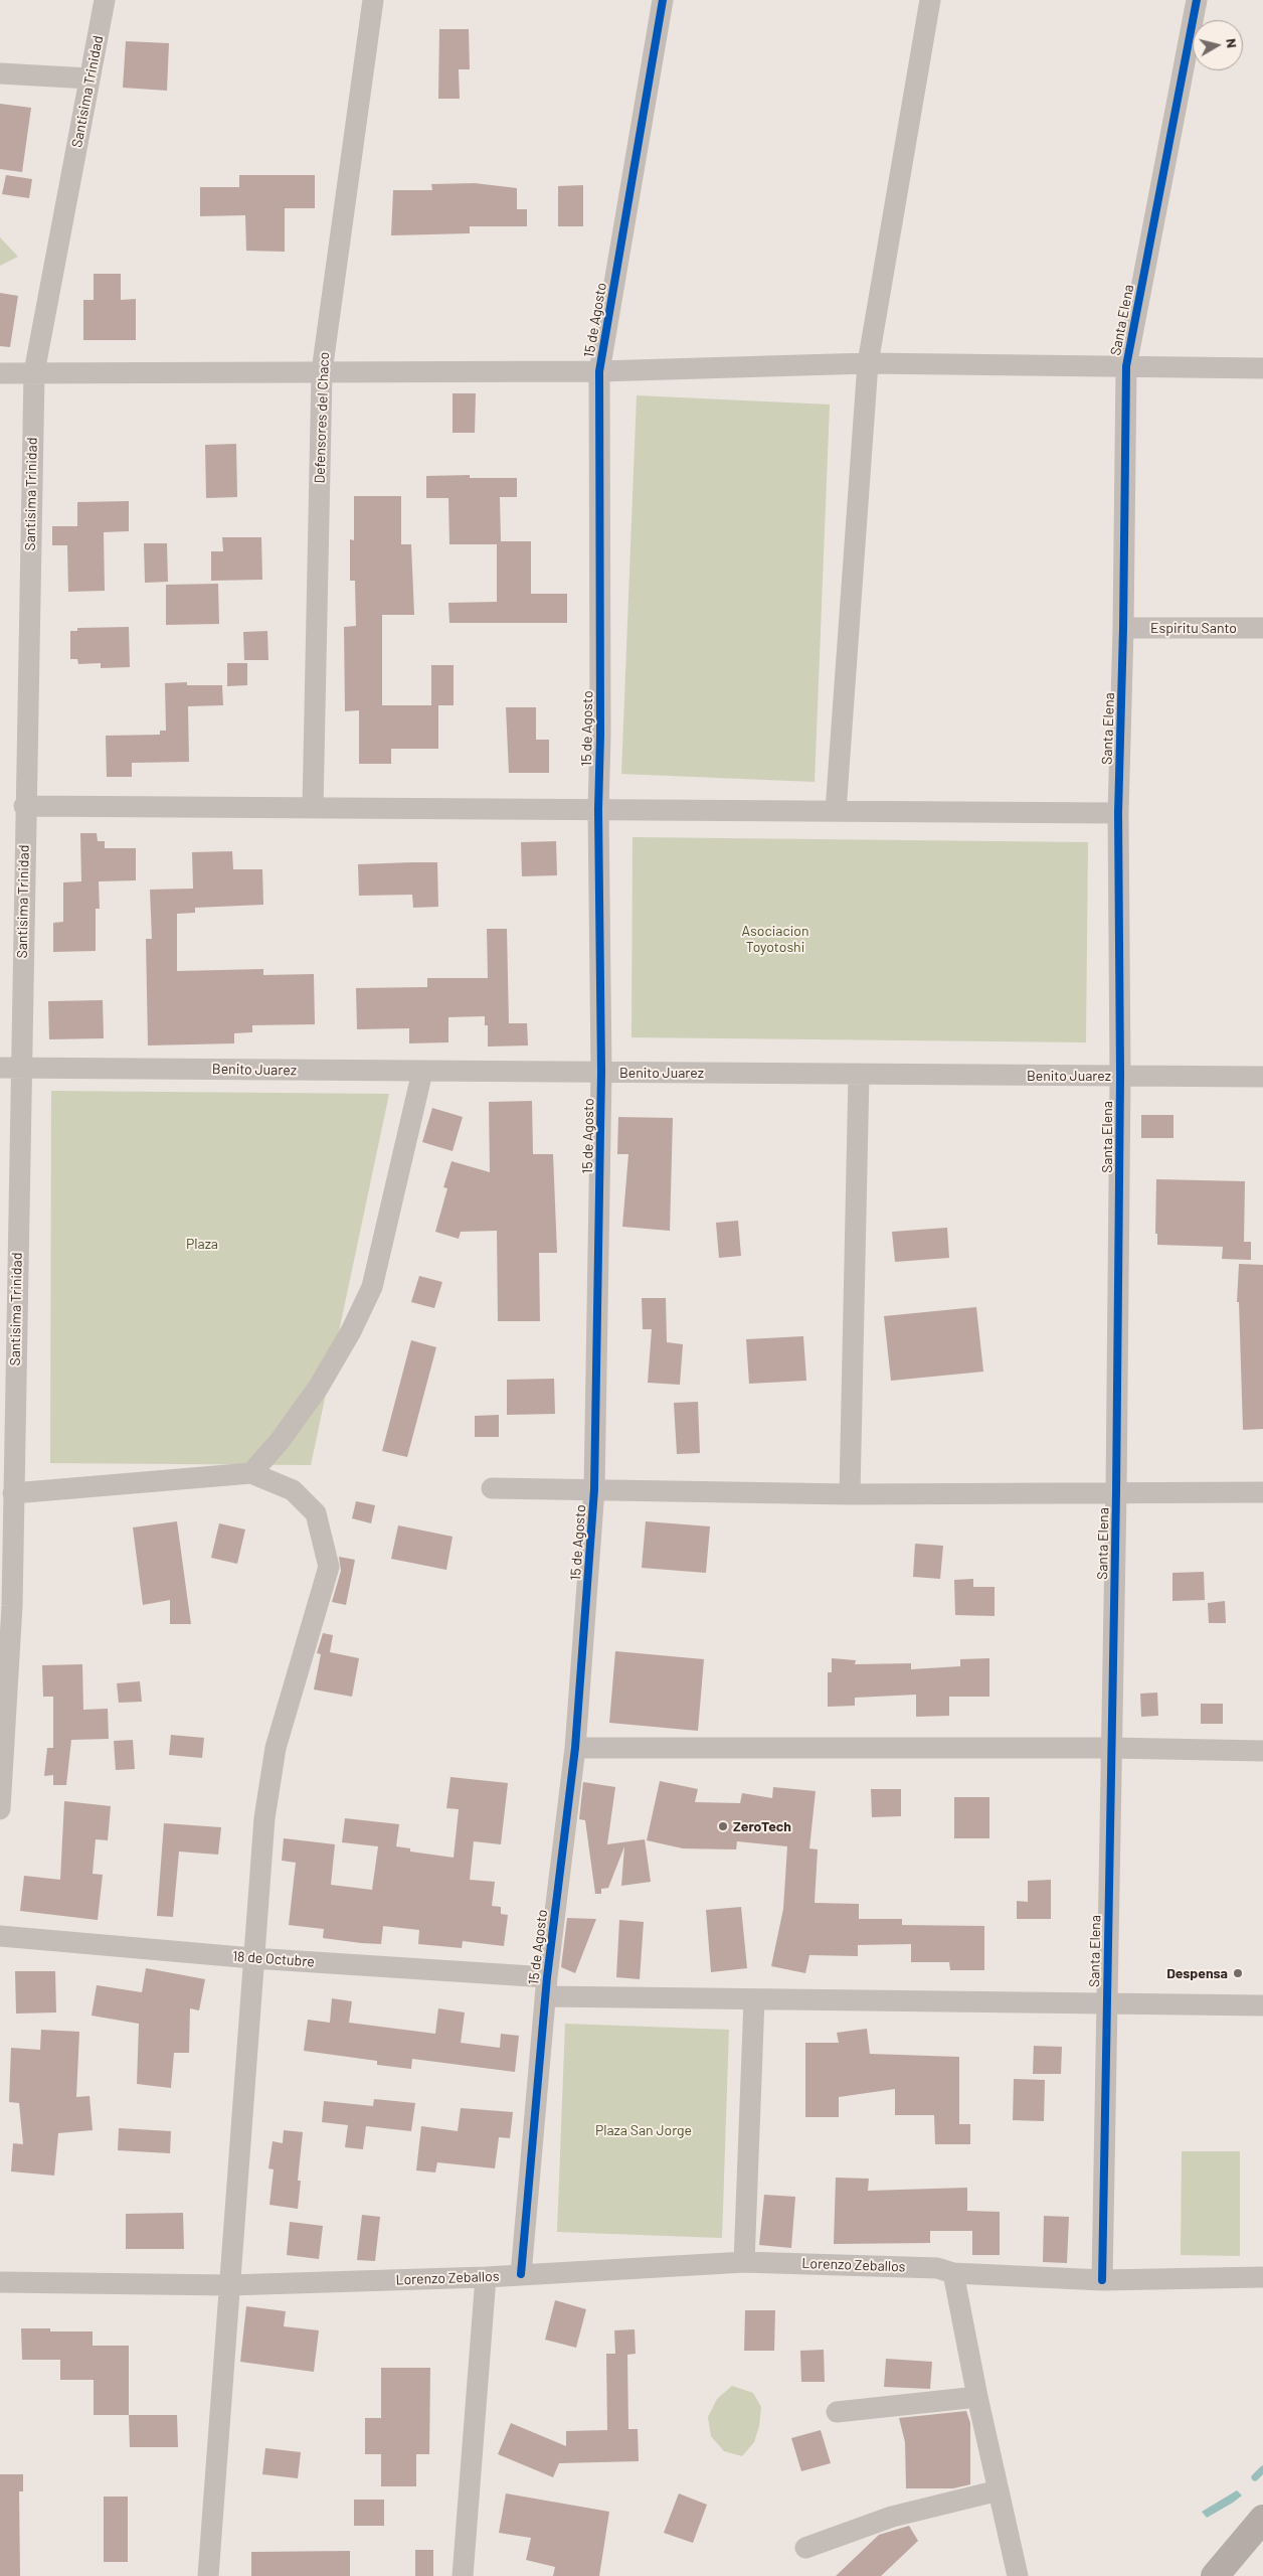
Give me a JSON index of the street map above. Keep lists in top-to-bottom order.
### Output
{
  "streets": {
    "street": [
      "Santisima Trinidad",
      "15 de Agosto",
      "Santa Elena",
      "Defensores del Chaco",
      "Espiritu Santo",
      "Benito Juarez",
      "18 de Octubre",
      "Lorenzo Zeballos"
    ]
  },
  "crossings": [
    ["Santisima Trinidad", "Benito Juarez"],
    ["15 de Agosto", "Benito Juarez"],
    ["15 de Agosto", "18 de Octubre"],
    ["15 de Agosto", "Lorenzo Zeballos"],
    ["Santa Elena", "Espiritu Santo"],
    ["Santa Elena", "Benito Juarez"],
    ["Santa Elena", "18 de Octubre"],
    ["Santa Elena", "Lorenzo Zeballos"]
  ],
  "parks": ["Asociacion Toyotoshi", "Plaza", "Plaza San Jorge"],
  "places": ["ZeroTech", "Despensa"],
  "north": "right"
}
